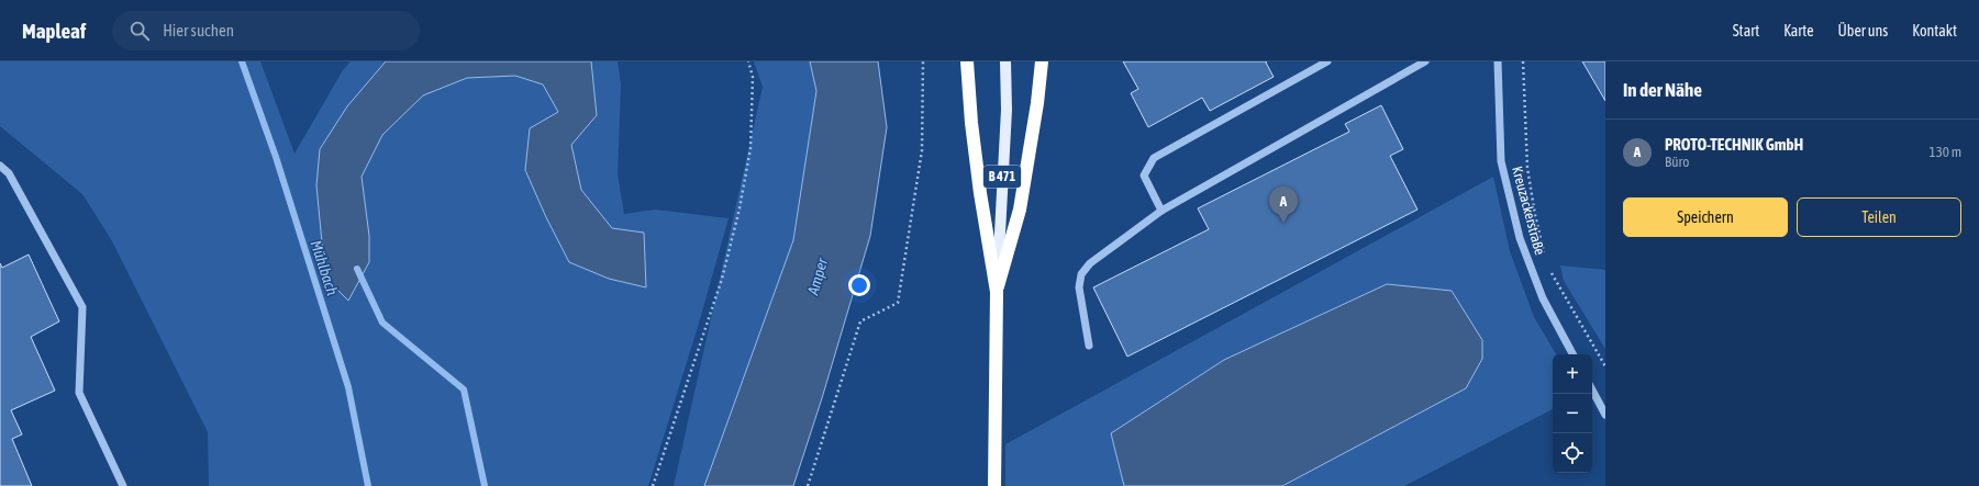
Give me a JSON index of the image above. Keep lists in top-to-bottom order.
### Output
{
  "streets": {
    "highway": ["B 471"],
    "street": ["Kreuzackerstraße"]
  },
  "water": ["Mühlbach", "Amper"],
  "page": {
    "header": "Mapleaf",
    "search": "Hier suchen",
    "nav": [
      "Start",
      "Karte",
      "Über uns",
      "Kontakt"
    ],
    "heading": "In der Nähe",
    "list": [
      {
        "mark": "A",
        "name": "PROTO-TECHNIK GmbH",
        "note": "Büro",
        "value": "130 m"
      }
    ],
    "buttons": ["Speichern", "Teilen"],
    "pins": "A",
    "map_buttons": ["+", "−"]
  }
}
